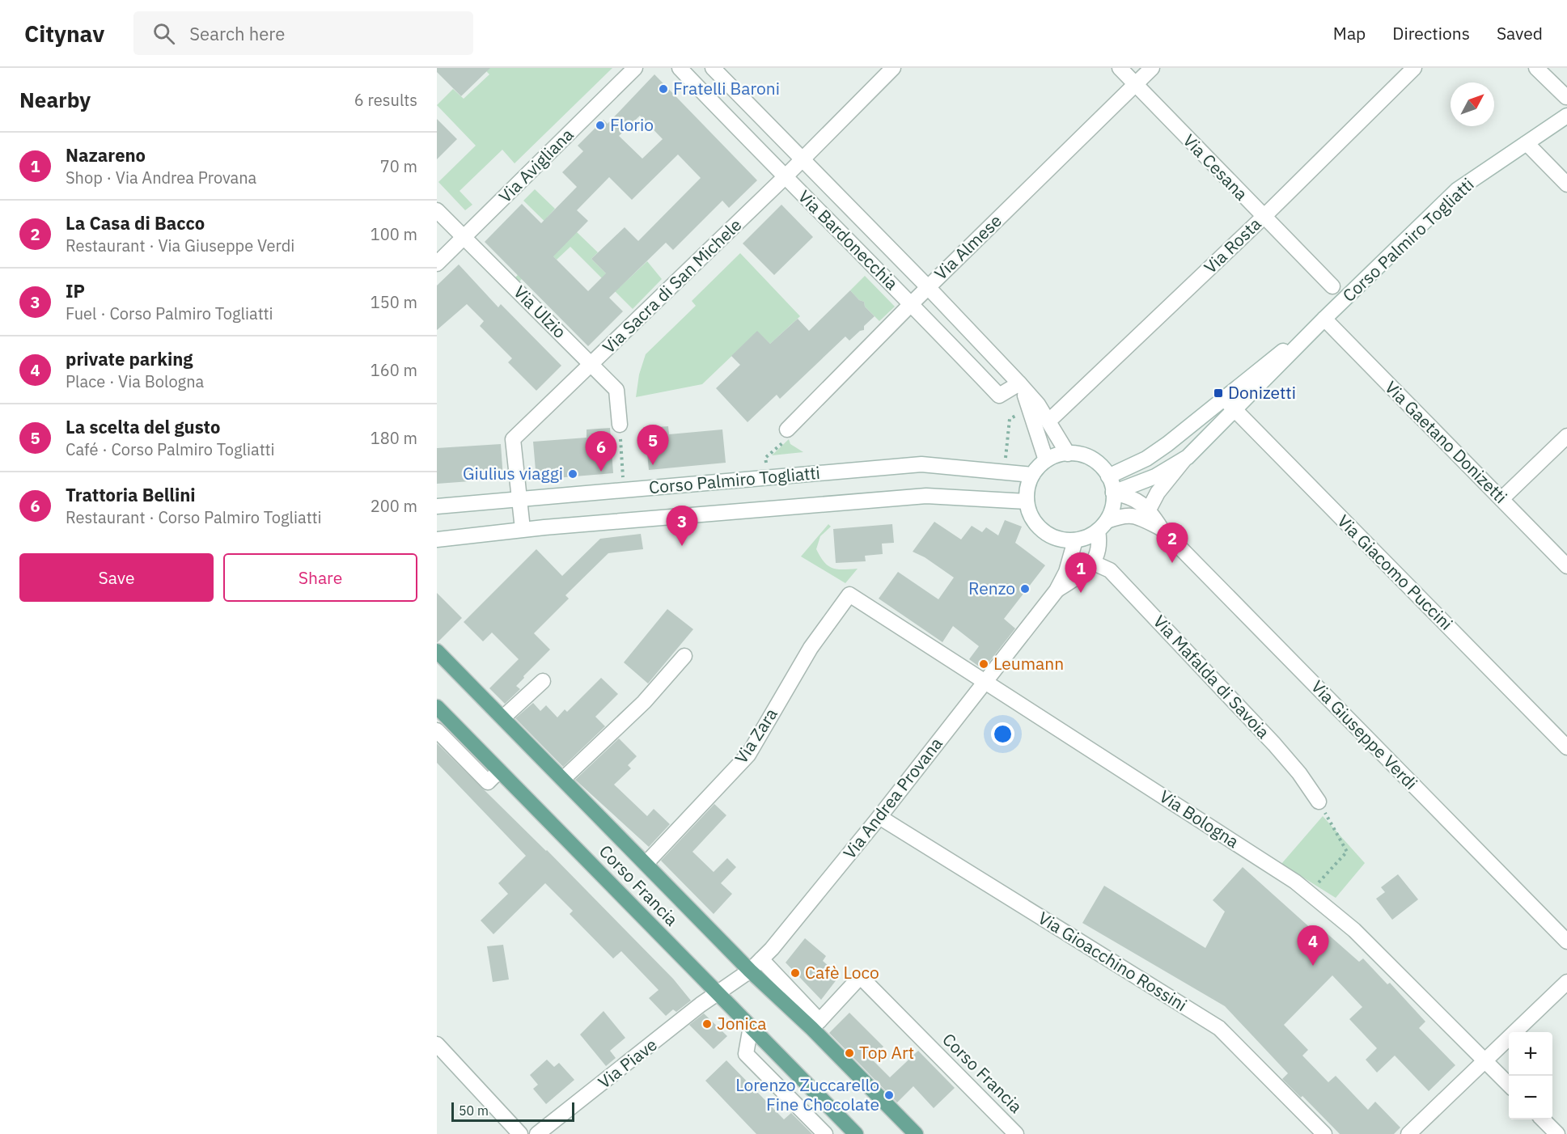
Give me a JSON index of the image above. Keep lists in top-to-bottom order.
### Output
{
  "streets": {
    "main road": ["Corso Francia"],
    "street": [
      "Via Avigliana",
      "Via Cesana",
      "Via Bardonecchia",
      "Corso Palmiro Togliatti",
      "Via Rosta",
      "Via Almese",
      "Via Sacra di San Michele",
      "Via Ulzio",
      "Via Gaetano Donizetti",
      "Via Giacomo Puccini",
      "Via Mafalda di Savoia",
      "Via Giuseppe Verdi",
      "Via Zara",
      "Via Andrea Provana",
      "Via Bologna",
      "Via Gioacchino Rossini",
      "Via Piave"
    ]
  },
  "crossings": [
    ["Via Avigliana", "Via Ulzio"],
    ["Via Cesana", "Via Rosta"],
    ["Via Cesana", "Via Almese"],
    ["Via Bardonecchia", "Corso Palmiro Togliatti"],
    ["Via Bardonecchia", "Via Rosta"],
    ["Via Bardonecchia", "Via Almese"],
    ["Via Bardonecchia", "Via Sacra di San Michele"],
    ["Via Bardonecchia", "Via Giuseppe Verdi"],
    ["Via Bardonecchia", "Via Andrea Provana"],
    ["Corso Palmiro Togliatti", "Via Sacra di San Michele"],
    ["Corso Palmiro Togliatti", "Via Gaetano Donizetti"],
    ["Corso Palmiro Togliatti", "Via Giacomo Puccini"],
    ["Corso Palmiro Togliatti", "Via Giuseppe Verdi"],
    ["Corso Palmiro Togliatti", "Via Andrea Provana"],
    ["Via Sacra di San Michele", "Via Ulzio"],
    ["Via Mafalda di Savoia", "Via Andrea Provana"],
    ["Via Giuseppe Verdi", "Via Andrea Provana"],
    ["Via Zara", "Via Bologna"],
    ["Via Zara", "Corso Francia"],
    ["Via Andrea Provana", "Via Bologna"],
    ["Via Andrea Provana", "Corso Francia"],
    ["Via Andrea Provana", "Via Gioacchino Rossini"],
    ["Via Andrea Provana", "Via Piave"],
    ["Corso Francia", "Via Piave"]
  ],
  "places": {
    "other": [
      "Fratelli Baroni",
      "Florio",
      "Giulius viaggi",
      "Renzo",
      "Leumann",
      "Cafè Loco",
      "Jonica",
      "Top Art",
      "Lorenzo Zuccarello Fine Chocolate"
    ],
    "transit": ["Donizetti"]
  },
  "scale_bar": "50 m",
  "north": "top right",
  "page": {
    "header": "Citynav",
    "search": "Search here",
    "nav": ["Map", "Directions", "Saved"],
    "heading": ["Nearby", "6 results"],
    "list": [
      {
        "mark": "1",
        "name": "Nazareno",
        "note": "Shop · Via Andrea Provana",
        "value": "70 m"
      },
      {
        "mark": "2",
        "name": "La Casa di Bacco",
        "note": "Restaurant · Via Giuseppe Verdi",
        "value": "100 m"
      },
      {
        "mark": "3",
        "name": "IP",
        "note": "Fuel · Corso Palmiro Togliatti",
        "value": "150 m"
      },
      {
        "mark": "4",
        "name": "private parking",
        "note": "Place · Via Bologna",
        "value": "160 m"
      },
      {
        "mark": "5",
        "name": "La scelta del gusto",
        "note": "Café · Corso Palmiro Togliatti",
        "value": "180 m"
      },
      {
        "mark": "6",
        "name": "Trattoria Bellini",
        "note": "Restaurant · Corso Palmiro Togliatti",
        "value": "200 m"
      }
    ],
    "pins": [
      "5",
      "6",
      "3",
      "2",
      "1",
      "4"
    ],
    "buttons": ["Save", "Share"],
    "map_buttons": ["+", "−"],
    "scale": "50 m"
  }
}
